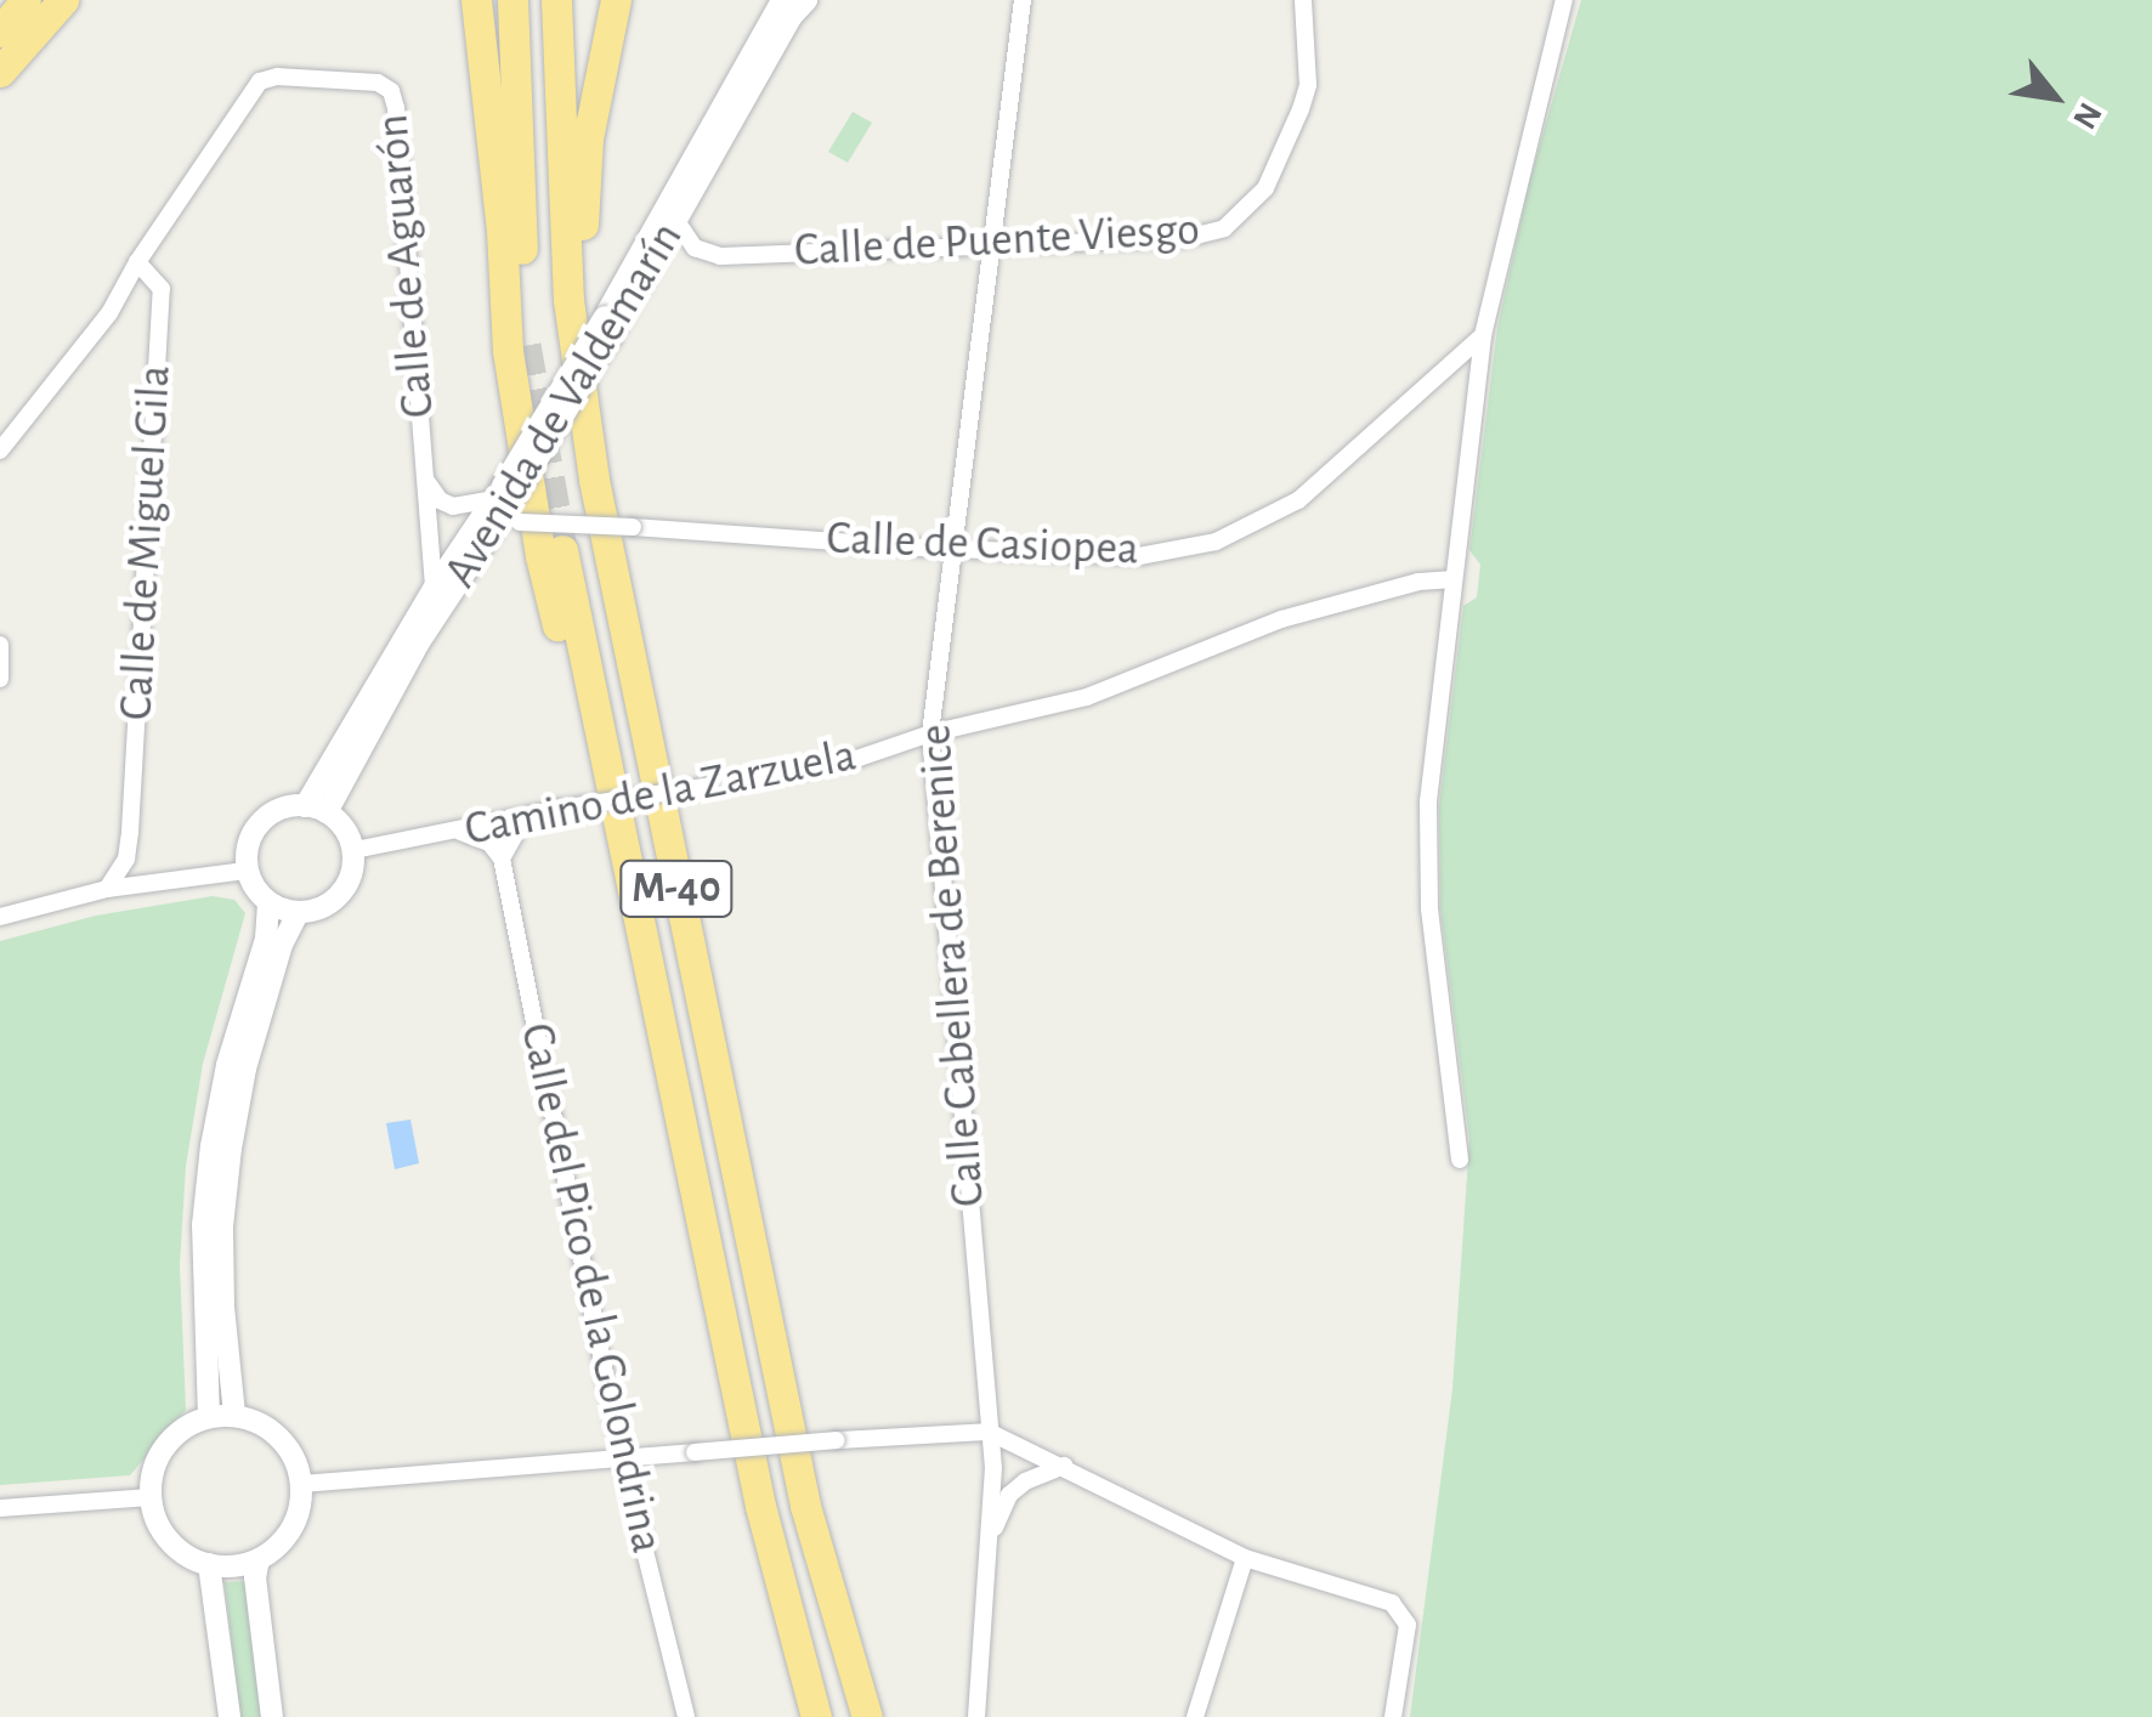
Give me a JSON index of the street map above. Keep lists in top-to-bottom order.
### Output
{
  "streets": {
    "highway": ["M-40"],
    "street": [
      "Calle de Puente Viesgo",
      "Calle de Aguarón",
      "Avenida de Valdemarín",
      "Calle de Miguel Gila",
      "Calle de Casiopea",
      "Camino de la Zarzuela",
      "Calle Cabellera de Berenice",
      "Calle del Pico de la Golondrina"
    ]
  },
  "crossings": [
    ["Calle de Puente Viesgo", "Avenida de Valdemarín"],
    ["Calle de Puente Viesgo", "Calle Cabellera de Berenice"],
    ["Calle de Aguarón", "Avenida de Valdemarín"],
    ["Calle de Aguarón", "Calle de Miguel Gila"],
    ["Avenida de Valdemarín", "Calle de Casiopea"],
    ["Avenida de Valdemarín", "Camino de la Zarzuela"],
    ["Calle de Casiopea", "Calle Cabellera de Berenice"],
    ["Camino de la Zarzuela", "Calle Cabellera de Berenice"]
  ],
  "north": "bottom right"
}
